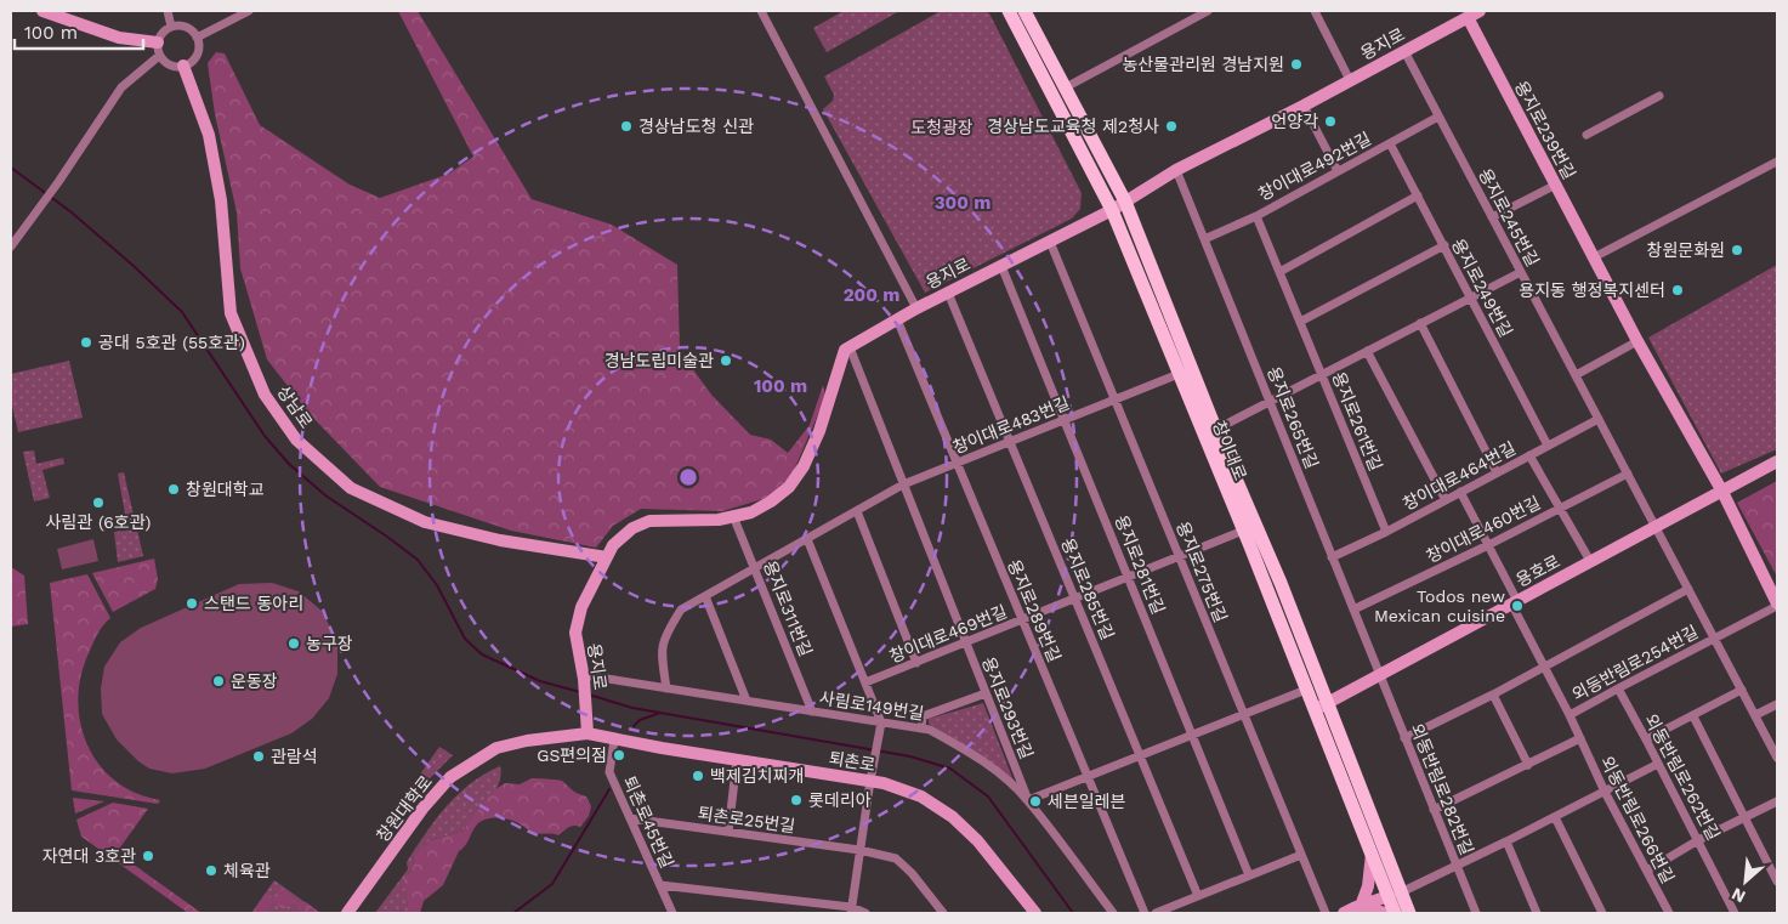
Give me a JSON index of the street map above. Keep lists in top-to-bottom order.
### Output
{
  "streets": {
    "main road": ["창이대로"],
    "street": [
      "용지로",
      "용지로239번길",
      "창이대로492번길",
      "용지로245번길",
      "용지로249번길",
      "상남로",
      "용지로265번길",
      "용지로261번길",
      "창이대로483번길",
      "창이대로464번길",
      "창이대로460번길",
      "용지로281번길",
      "용호로",
      "용지로275번길",
      "용지로285번길",
      "용지로311번길",
      "용지로289번길",
      "창이대로469번길",
      "외동반림로254번길",
      "사림로149번길",
      "용지로293번길",
      "퇴촌로",
      "외동반림로262번길",
      "외동반림로282번길",
      "창원대학로",
      "퇴촌로25번길",
      "외동반림로266번길",
      "퇴촌로45번길"
    ]
  },
  "crossings": [
    ["용지로", "용지로239번길"],
    ["용지로", "용지로245번길"],
    ["용지로", "상남로"],
    ["용지로", "용지로265번길"],
    ["용지로", "창이대로"],
    ["용지로", "용지로281번길"],
    ["용지로", "용지로275번길"],
    ["용지로", "용지로285번길"],
    ["용지로", "용지로311번길"],
    ["용지로", "용지로289번길"],
    ["용지로", "사림로149번길"],
    ["용지로", "용지로293번길"],
    ["용지로", "창원대학로"],
    ["용지로239번길", "용호로"],
    ["창이대로492번길", "용지로245번길"],
    ["창이대로492번길", "용지로249번길"],
    ["창이대로492번길", "용지로265번길"],
    ["창이대로492번길", "용지로261번길"],
    ["용지로245번길", "창이대로464번길"],
    ["용지로245번길", "창이대로460번길"],
    ["용지로245번길", "용호로"],
    ["용지로245번길", "외동반림로254번길"],
    ["용지로249번길", "창이대로464번길"],
    ["용지로265번길", "창이대로464번길"],
    ["용지로265번길", "창이대로460번길"],
    ["용지로265번길", "용호로"],
    ["용지로265번길", "외동반림로282번길"],
    ["용지로261번길", "창이대로464번길"],
    ["창이대로483번길", "창이대로"],
    ["창이대로483번길", "용지로281번길"],
    ["창이대로483번길", "용지로275번길"],
    ["창이대로483번길", "용지로285번길"],
    ["창이대로483번길", "용지로311번길"],
    ["창이대로483번길", "용지로289번길"],
    ["창이대로483번길", "사림로149번길"],
    ["창이대로483번길", "용지로293번길"],
    ["창이대로", "용호로"],
    ["창이대로", "창이대로469번길"],
    ["창이대로464번길", "외동반림로266번길"],
    ["창이대로460번길", "외동반림로266번길"],
    ["용지로281번길", "창이대로469번길"],
    ["용호로", "외동반림로254번길"],
    ["용호로", "외동반림로282번길"],
    ["용호로", "외동반림로266번길"],
    ["용지로275번길", "창이대로469번길"],
    ["용지로285번길", "창이대로469번길"],
    ["용지로311번길", "사림로149번길"],
    ["용지로289번길", "창이대로469번길"],
    ["창이대로469번길", "용지로293번길"],
    ["외동반림로254번길", "외동반림로262번길"],
    ["외동반림로254번길", "외동반림로266번길"],
    ["사림로149번길", "용지로293번길"],
    ["퇴촌로", "창원대학로"],
    ["퇴촌로", "퇴촌로45번길"],
    ["창원대학로", "퇴촌로45번길"],
    ["퇴촌로25번길", "퇴촌로45번길"]
  ],
  "parks": ["도청광장"],
  "places": [
    "농산물관리원 경남지원",
    "언양각",
    "경상남도청 신관",
    "경상남도교육청 제2청사",
    "창원문화원",
    "용지동 행정복지센터",
    "공대 5호관 (55호관)",
    "경남도립미술관",
    "창원대학교",
    "사림관 (6호관)",
    "스탠드 동아리",
    "Todos new Mexican cuisine",
    "농구장",
    "운동장",
    "GS편의점",
    "관람석",
    "백제김치찌개",
    "롯데리아",
    "세븐일레븐",
    "자연대 3호관",
    "체육관"
  ],
  "scale_bar": "100 m",
  "north": "bottom left",
  "rings": ["300 m", "200 m", "100 m"]
}
